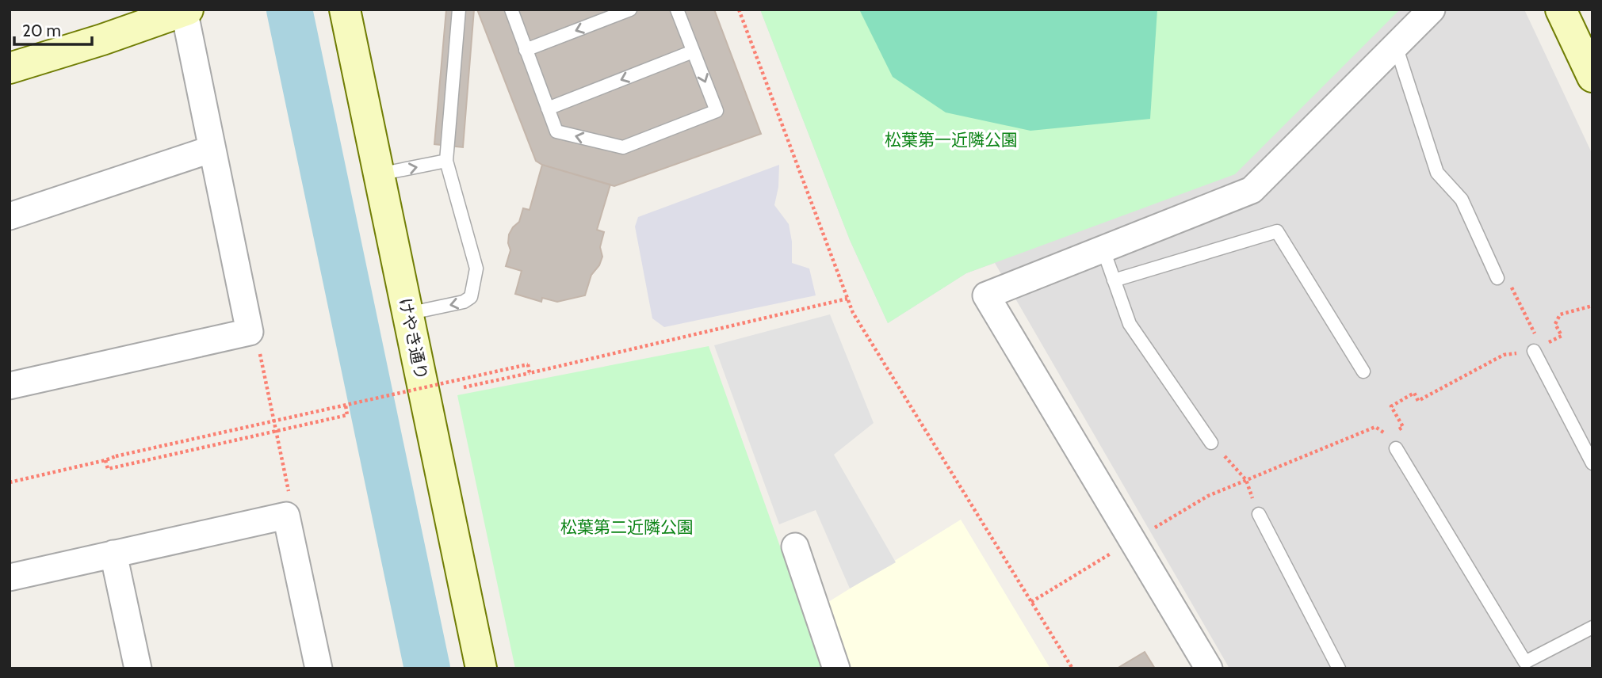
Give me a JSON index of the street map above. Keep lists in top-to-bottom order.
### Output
{
  "streets": {
    "street": ["けやき通り"]
  },
  "parks": ["松葉第一近隣公園", "松葉第二近隣公園"],
  "scale_bar": "20 m"
}
